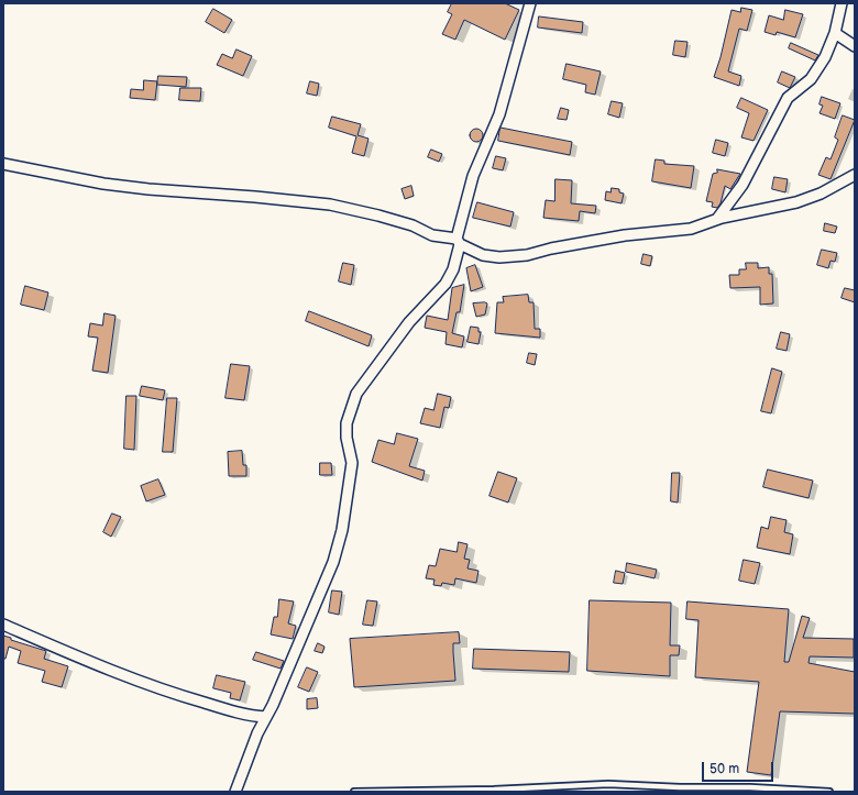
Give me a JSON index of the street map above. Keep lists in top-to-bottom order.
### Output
{
  "scale_bar": "50 m"
}
